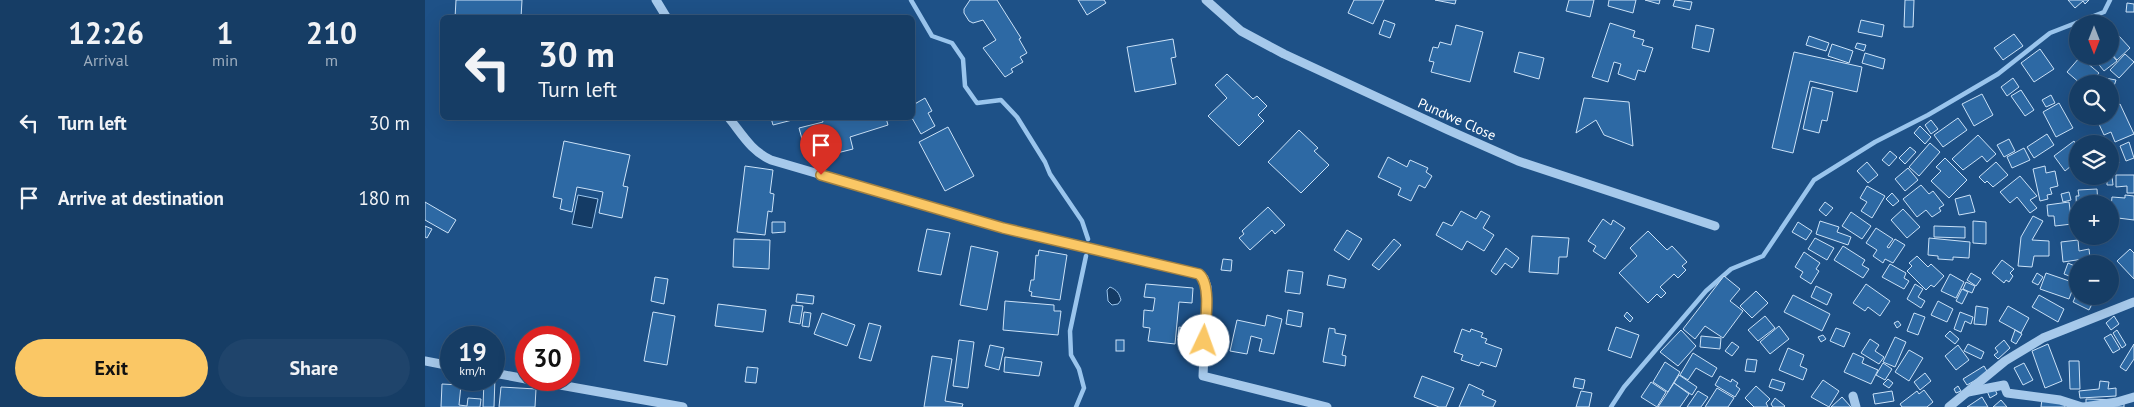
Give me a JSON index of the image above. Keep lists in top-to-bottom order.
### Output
{
  "streets": {
    "street": ["Pundwe Close"]
  },
  "north": "bottom",
  "page": {
    "eta": [
      "12:26",
      "Arrival",
      "1",
      "min",
      "210",
      "m"
    ],
    "map_buttons": ["+", "−"],
    "turn": ["30 m", "Turn left"],
    "list": [
      {
        "name": "Turn left",
        "value": "30 m"
      },
      {
        "name": "Arrive at destination",
        "value": "180 m"
      }
    ],
    "speed": "19 km/h",
    "limit": "30",
    "buttons": ["Exit", "Share"]
  }
}
